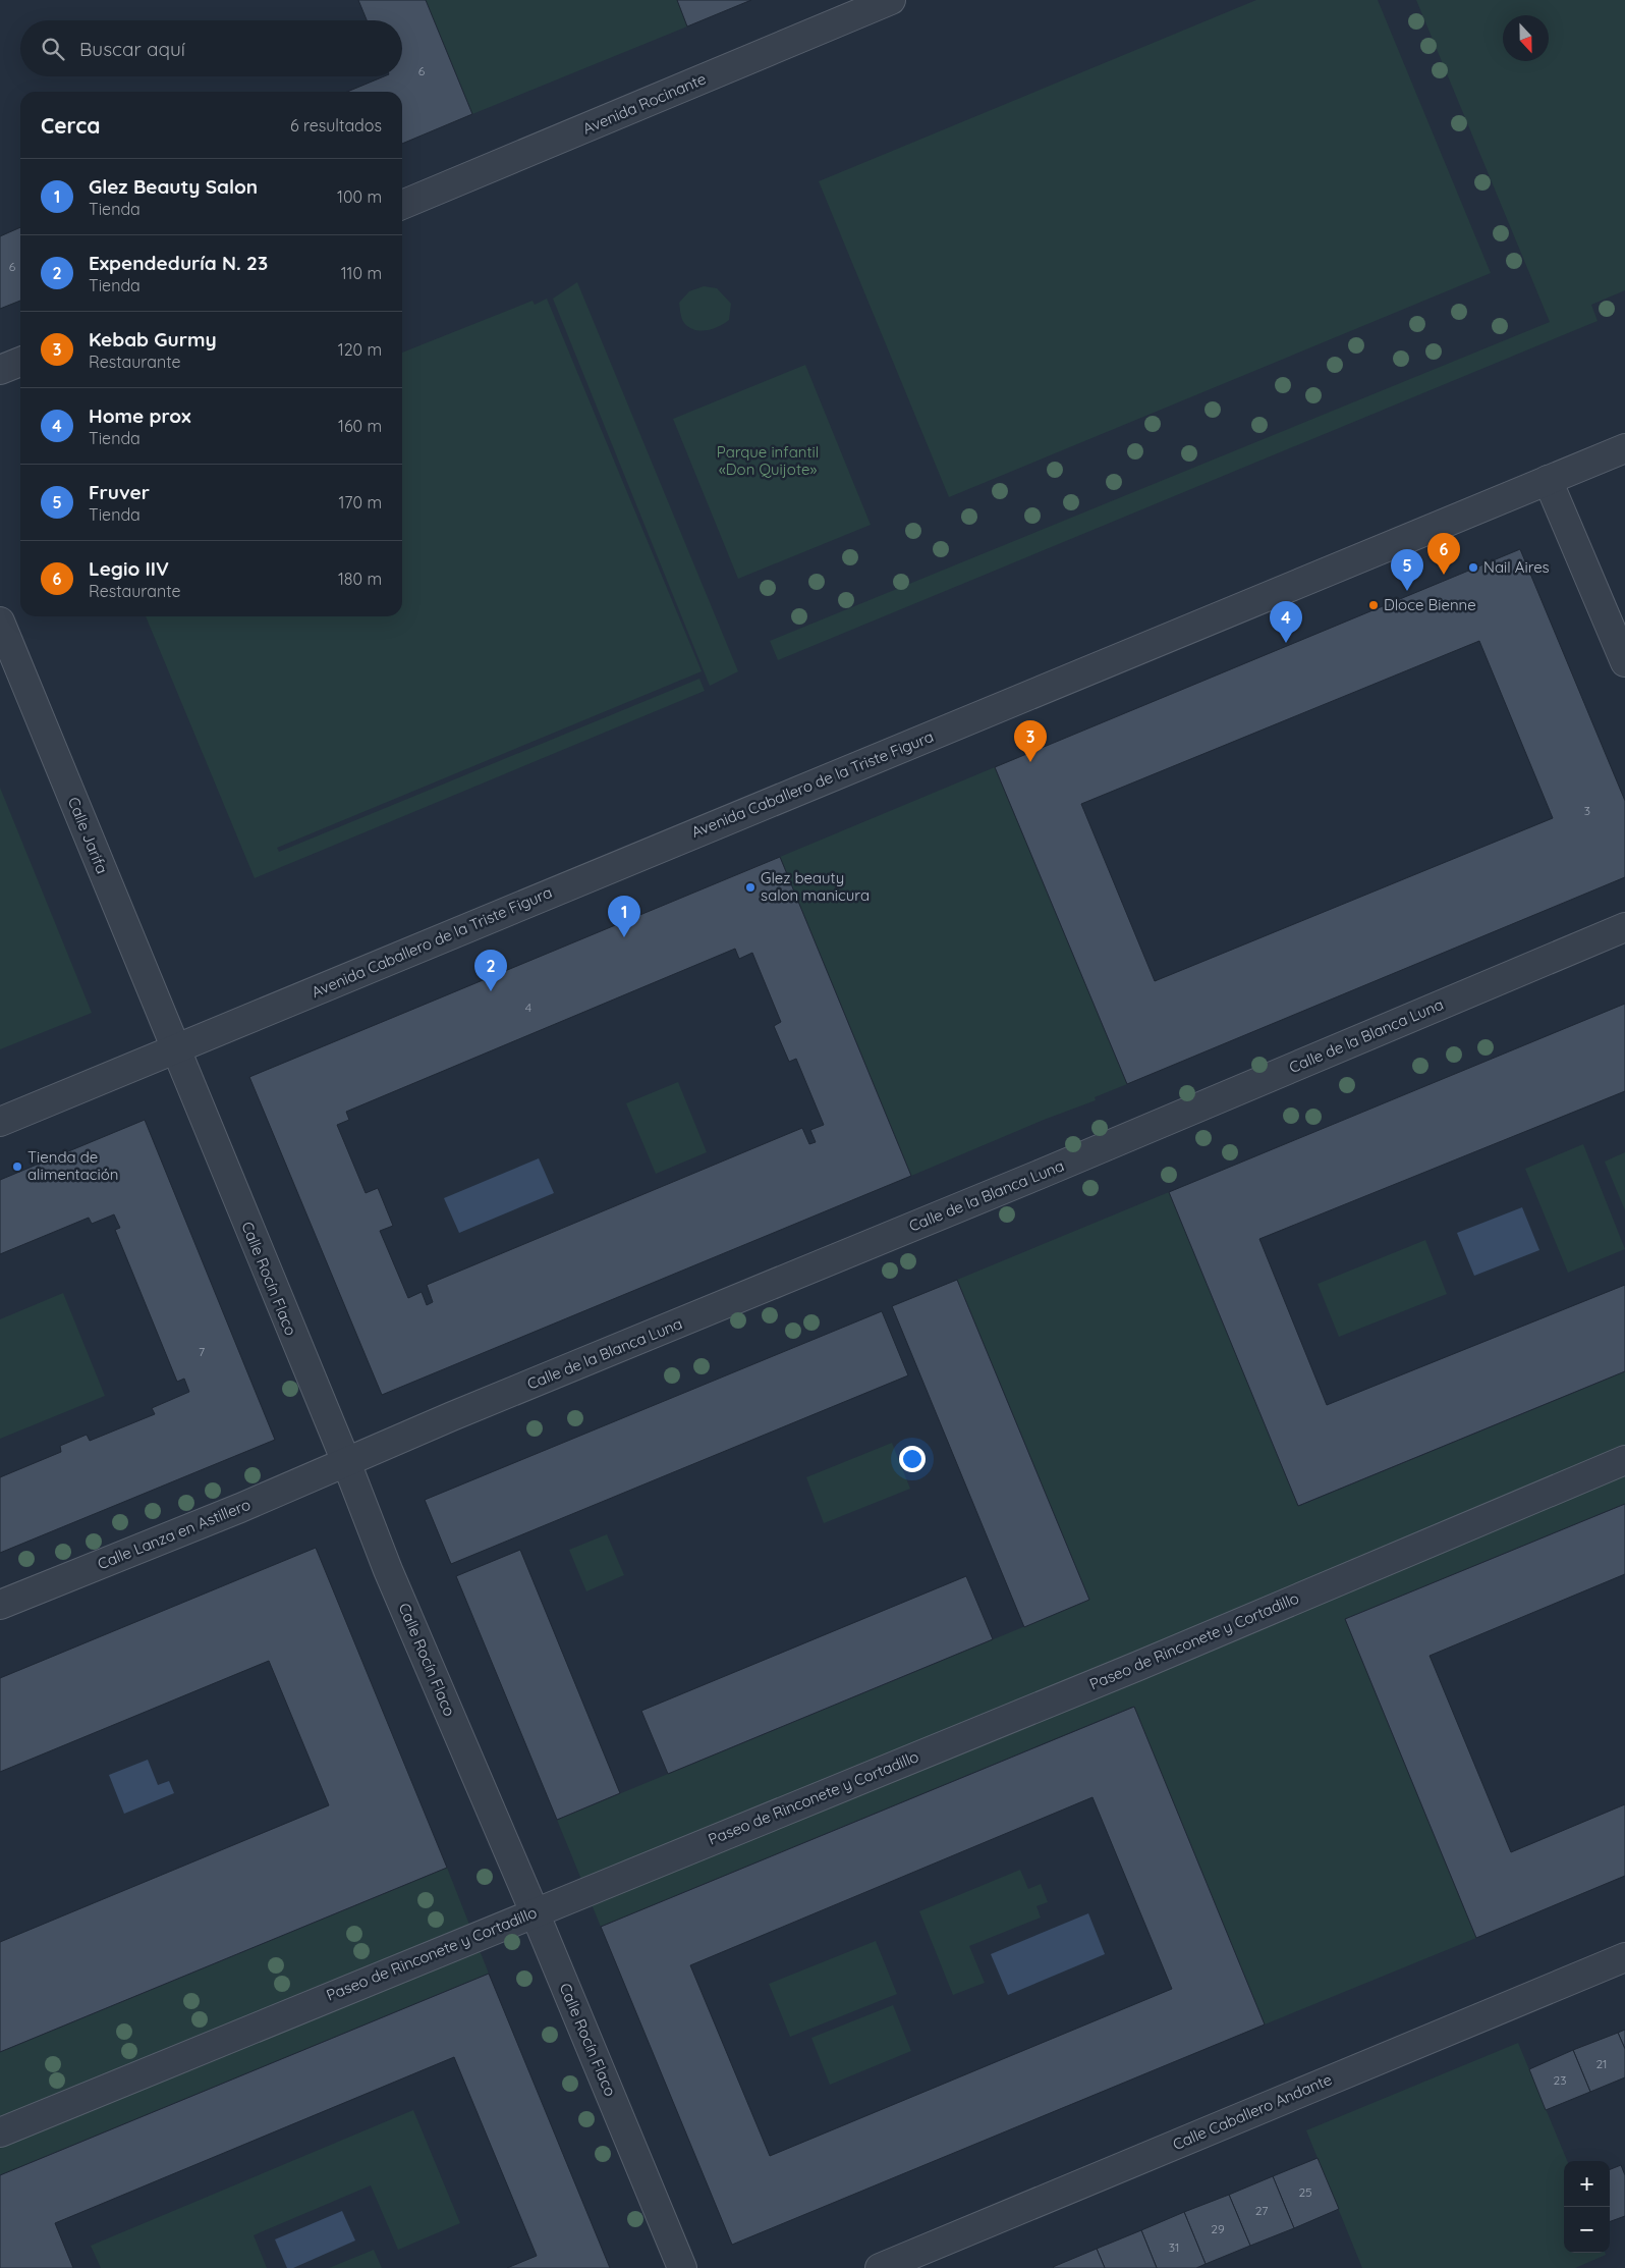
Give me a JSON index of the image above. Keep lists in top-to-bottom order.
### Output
{
  "streets": {
    "street": [
      "Avenida Rocinante",
      "Avenida Caballero de la Triste Figura",
      "Calle Jarifa",
      "Calle de la Blanca Luna",
      "Calle Rocín Flaco",
      "Calle Lanza en Astillero",
      "Paseo de Rinconete y Cortadillo",
      "Calle Caballero Andante"
    ]
  },
  "crossings": [
    ["Avenida Caballero de la Triste Figura", "Calle Jarifa"],
    ["Avenida Caballero de la Triste Figura", "Calle Rocín Flaco"],
    ["Calle Jarifa", "Calle Rocín Flaco"],
    ["Calle de la Blanca Luna", "Calle Rocín Flaco"],
    ["Calle de la Blanca Luna", "Calle Lanza en Astillero"],
    ["Calle Rocín Flaco", "Calle Lanza en Astillero"],
    ["Calle Rocín Flaco", "Paseo de Rinconete y Cortadillo"]
  ],
  "parks": ["Parque infantil «Don Quijote»"],
  "places": [
    "Nail Aires",
    "Dloce Bienne",
    "Glez beauty salon manicura",
    "Tienda de alimentación"
  ],
  "house_numbers": [
    "6",
    "6",
    "3",
    "4",
    "7",
    "21",
    "23",
    "25",
    "27",
    "29",
    "31"
  ],
  "north": "bottom",
  "page": {
    "search": "Buscar aquí",
    "heading": ["Cerca", "6 resultados"],
    "list": [
      {
        "mark": "1",
        "name": "Glez Beauty Salon",
        "note": "Tienda",
        "value": "100 m"
      },
      {
        "mark": "2",
        "name": "Expendeduría N. 23",
        "note": "Tienda",
        "value": "110 m"
      },
      {
        "mark": "3",
        "name": "Kebab Gurmy",
        "note": "Restaurante",
        "value": "120 m"
      },
      {
        "mark": "4",
        "name": "Home prox",
        "note": "Tienda",
        "value": "160 m"
      },
      {
        "mark": "5",
        "name": "Fruver",
        "note": "Tienda",
        "value": "170 m"
      },
      {
        "mark": "6",
        "name": "Legio IIV",
        "note": "Restaurante",
        "value": "180 m"
      }
    ],
    "pins": [
      "6",
      "5",
      "4",
      "3",
      "1",
      "2"
    ],
    "map_buttons": ["+", "−"]
  }
}
